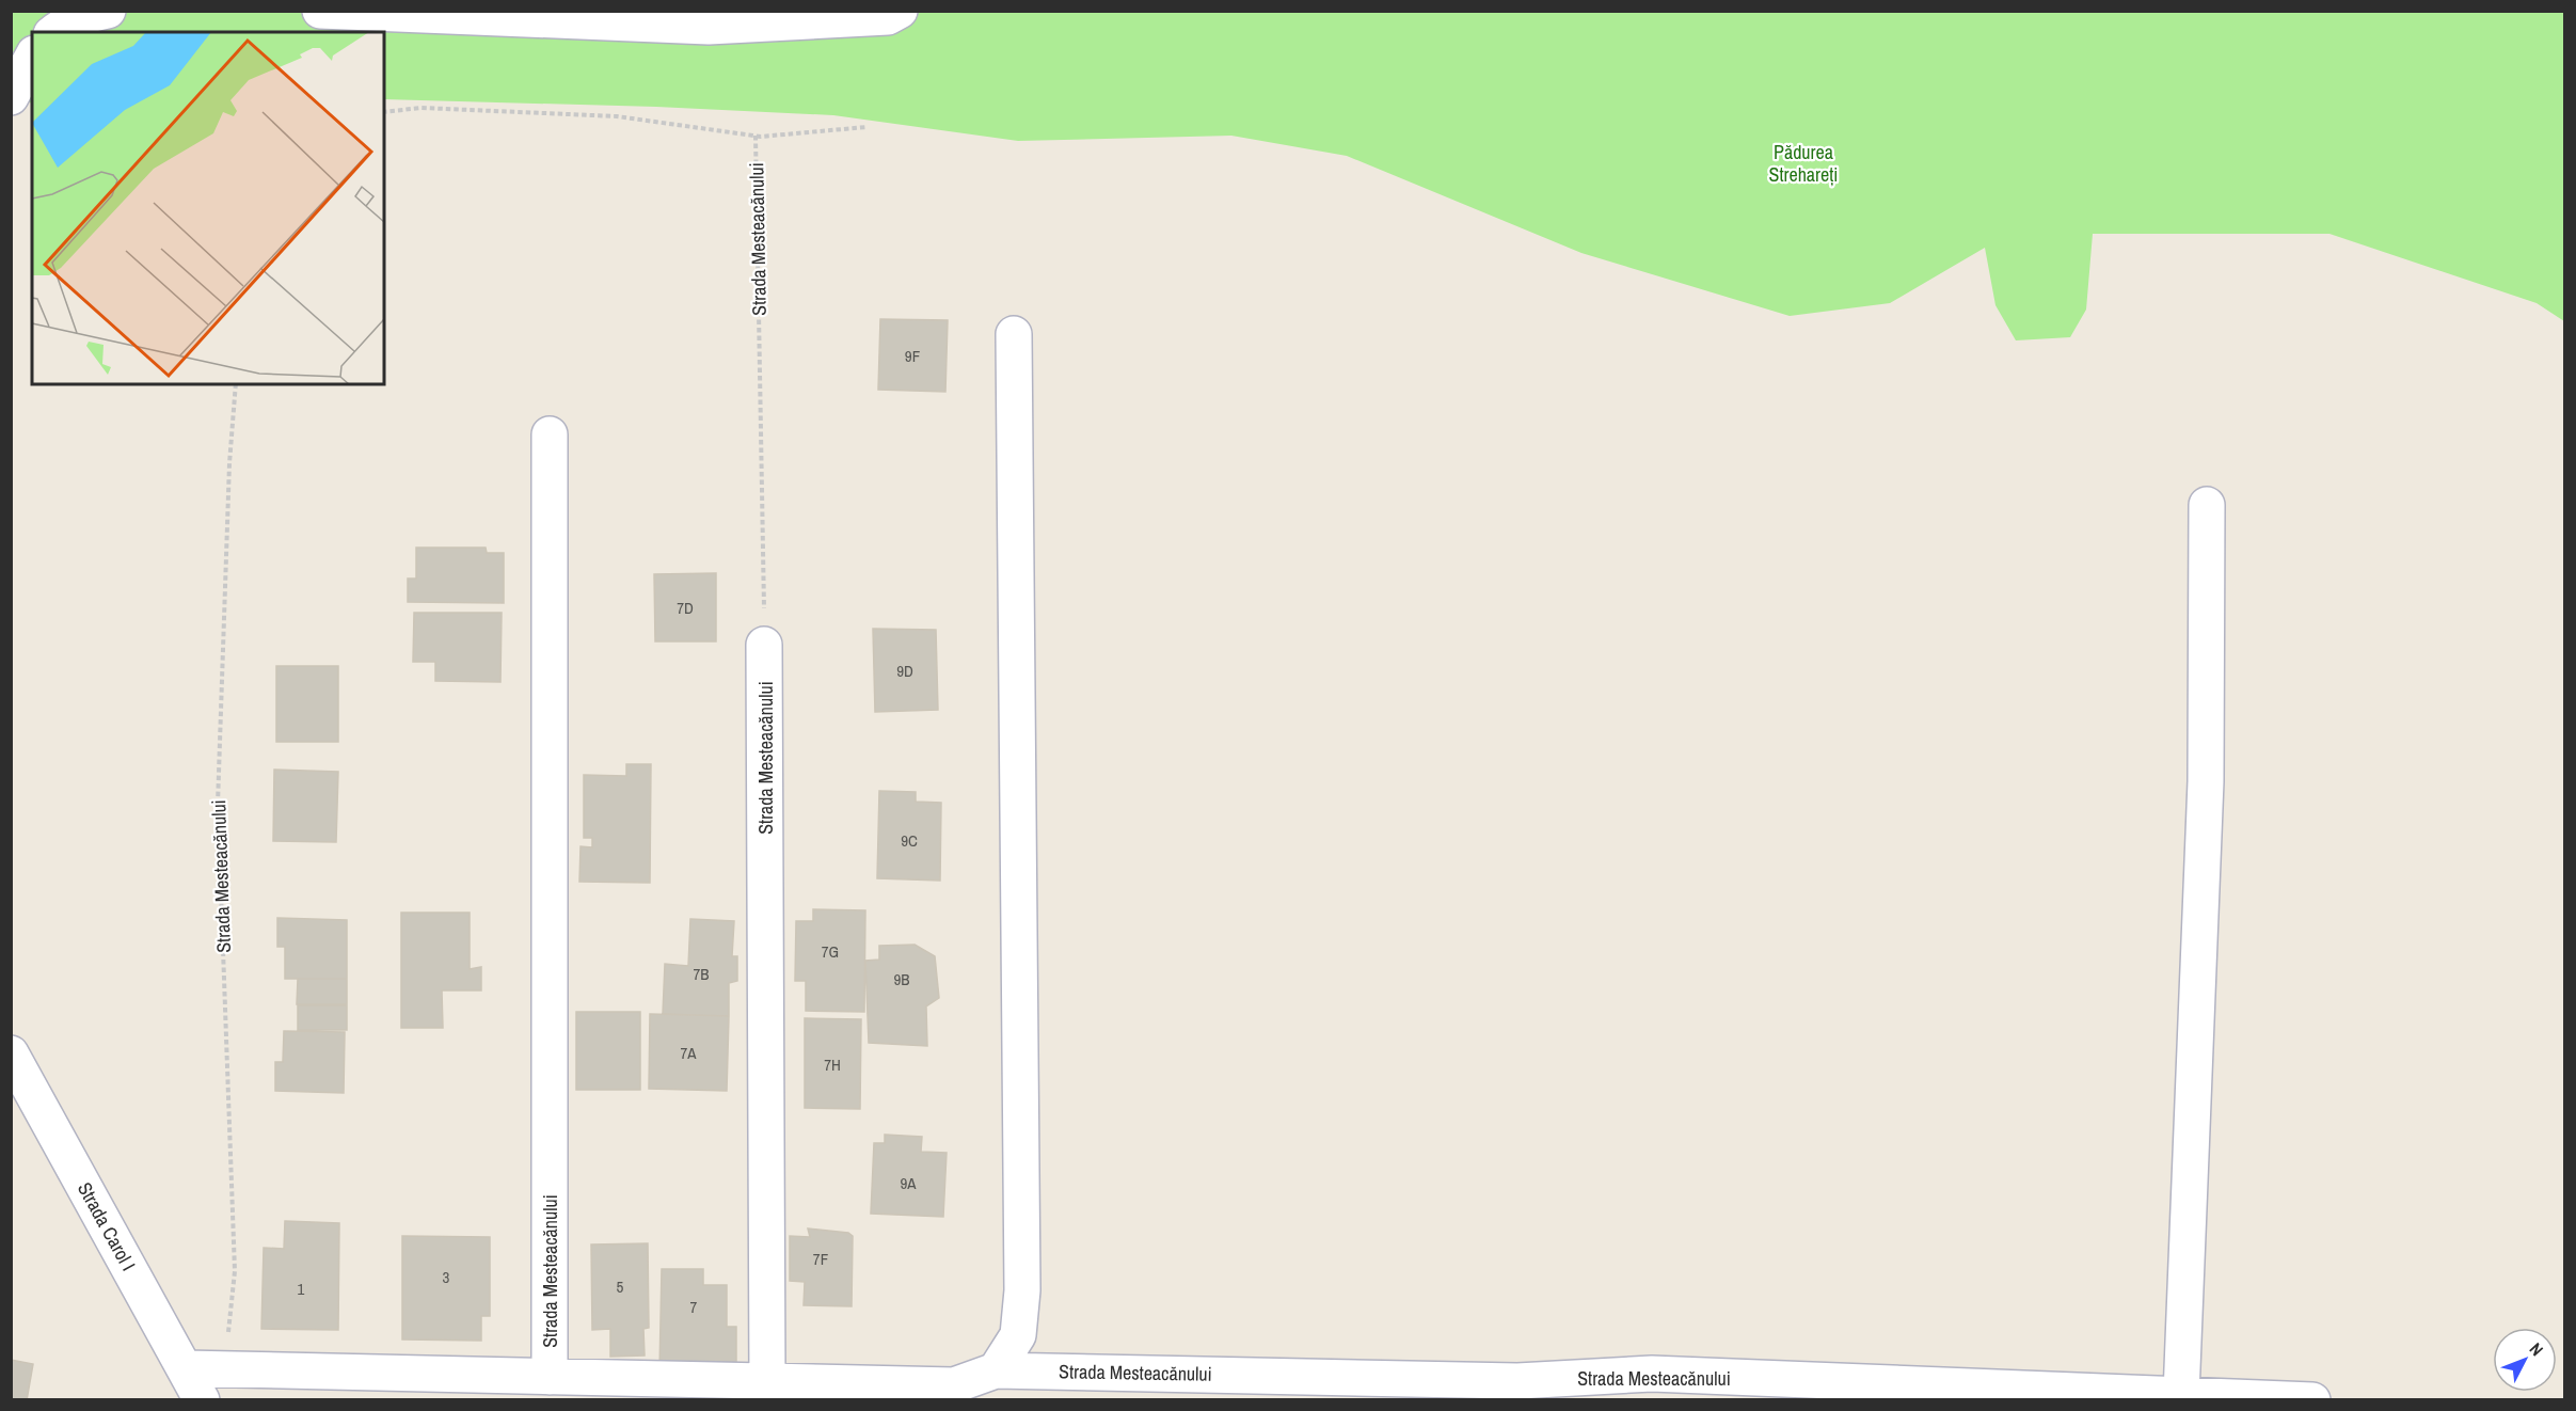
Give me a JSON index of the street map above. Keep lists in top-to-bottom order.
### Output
{
  "streets": {
    "street": ["Strada Mesteacănului", "Strada Carol I"]
  },
  "crossings": [
    ["Strada Mesteacănului", "Strada Carol I"]
  ],
  "parks": ["Pădurea Strehareți"],
  "house_numbers": [
    "9F",
    "7D",
    "9D",
    "9C",
    "7G",
    "7B",
    "9B",
    "7A",
    "7H",
    "9A",
    "7F",
    "3",
    "5",
    "1",
    "7"
  ],
  "north": "top right"
}
